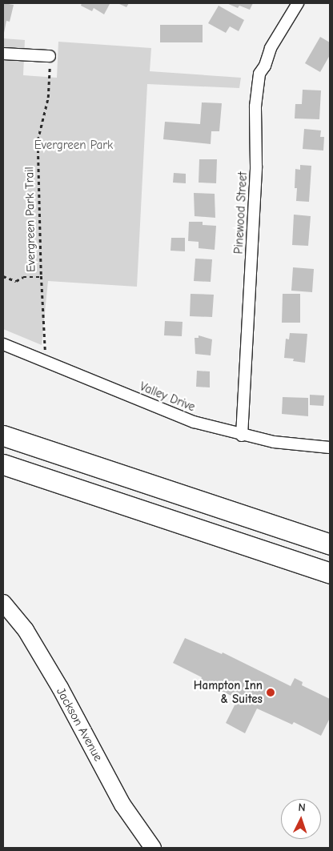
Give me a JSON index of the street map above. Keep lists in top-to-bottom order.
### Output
{
  "streets": {
    "main road": ["Jackson Avenue"],
    "street": ["Pinewood Street", "Valley Drive"],
    "path": ["Evergreen Park Trail"]
  },
  "crossings": [
    ["Pinewood Street", "Valley Drive"],
    ["Evergreen Park Trail", "Valley Drive"]
  ],
  "parks": ["Evergreen Park"],
  "places": ["Hampton Inn & Suites"],
  "north": "top"
}
